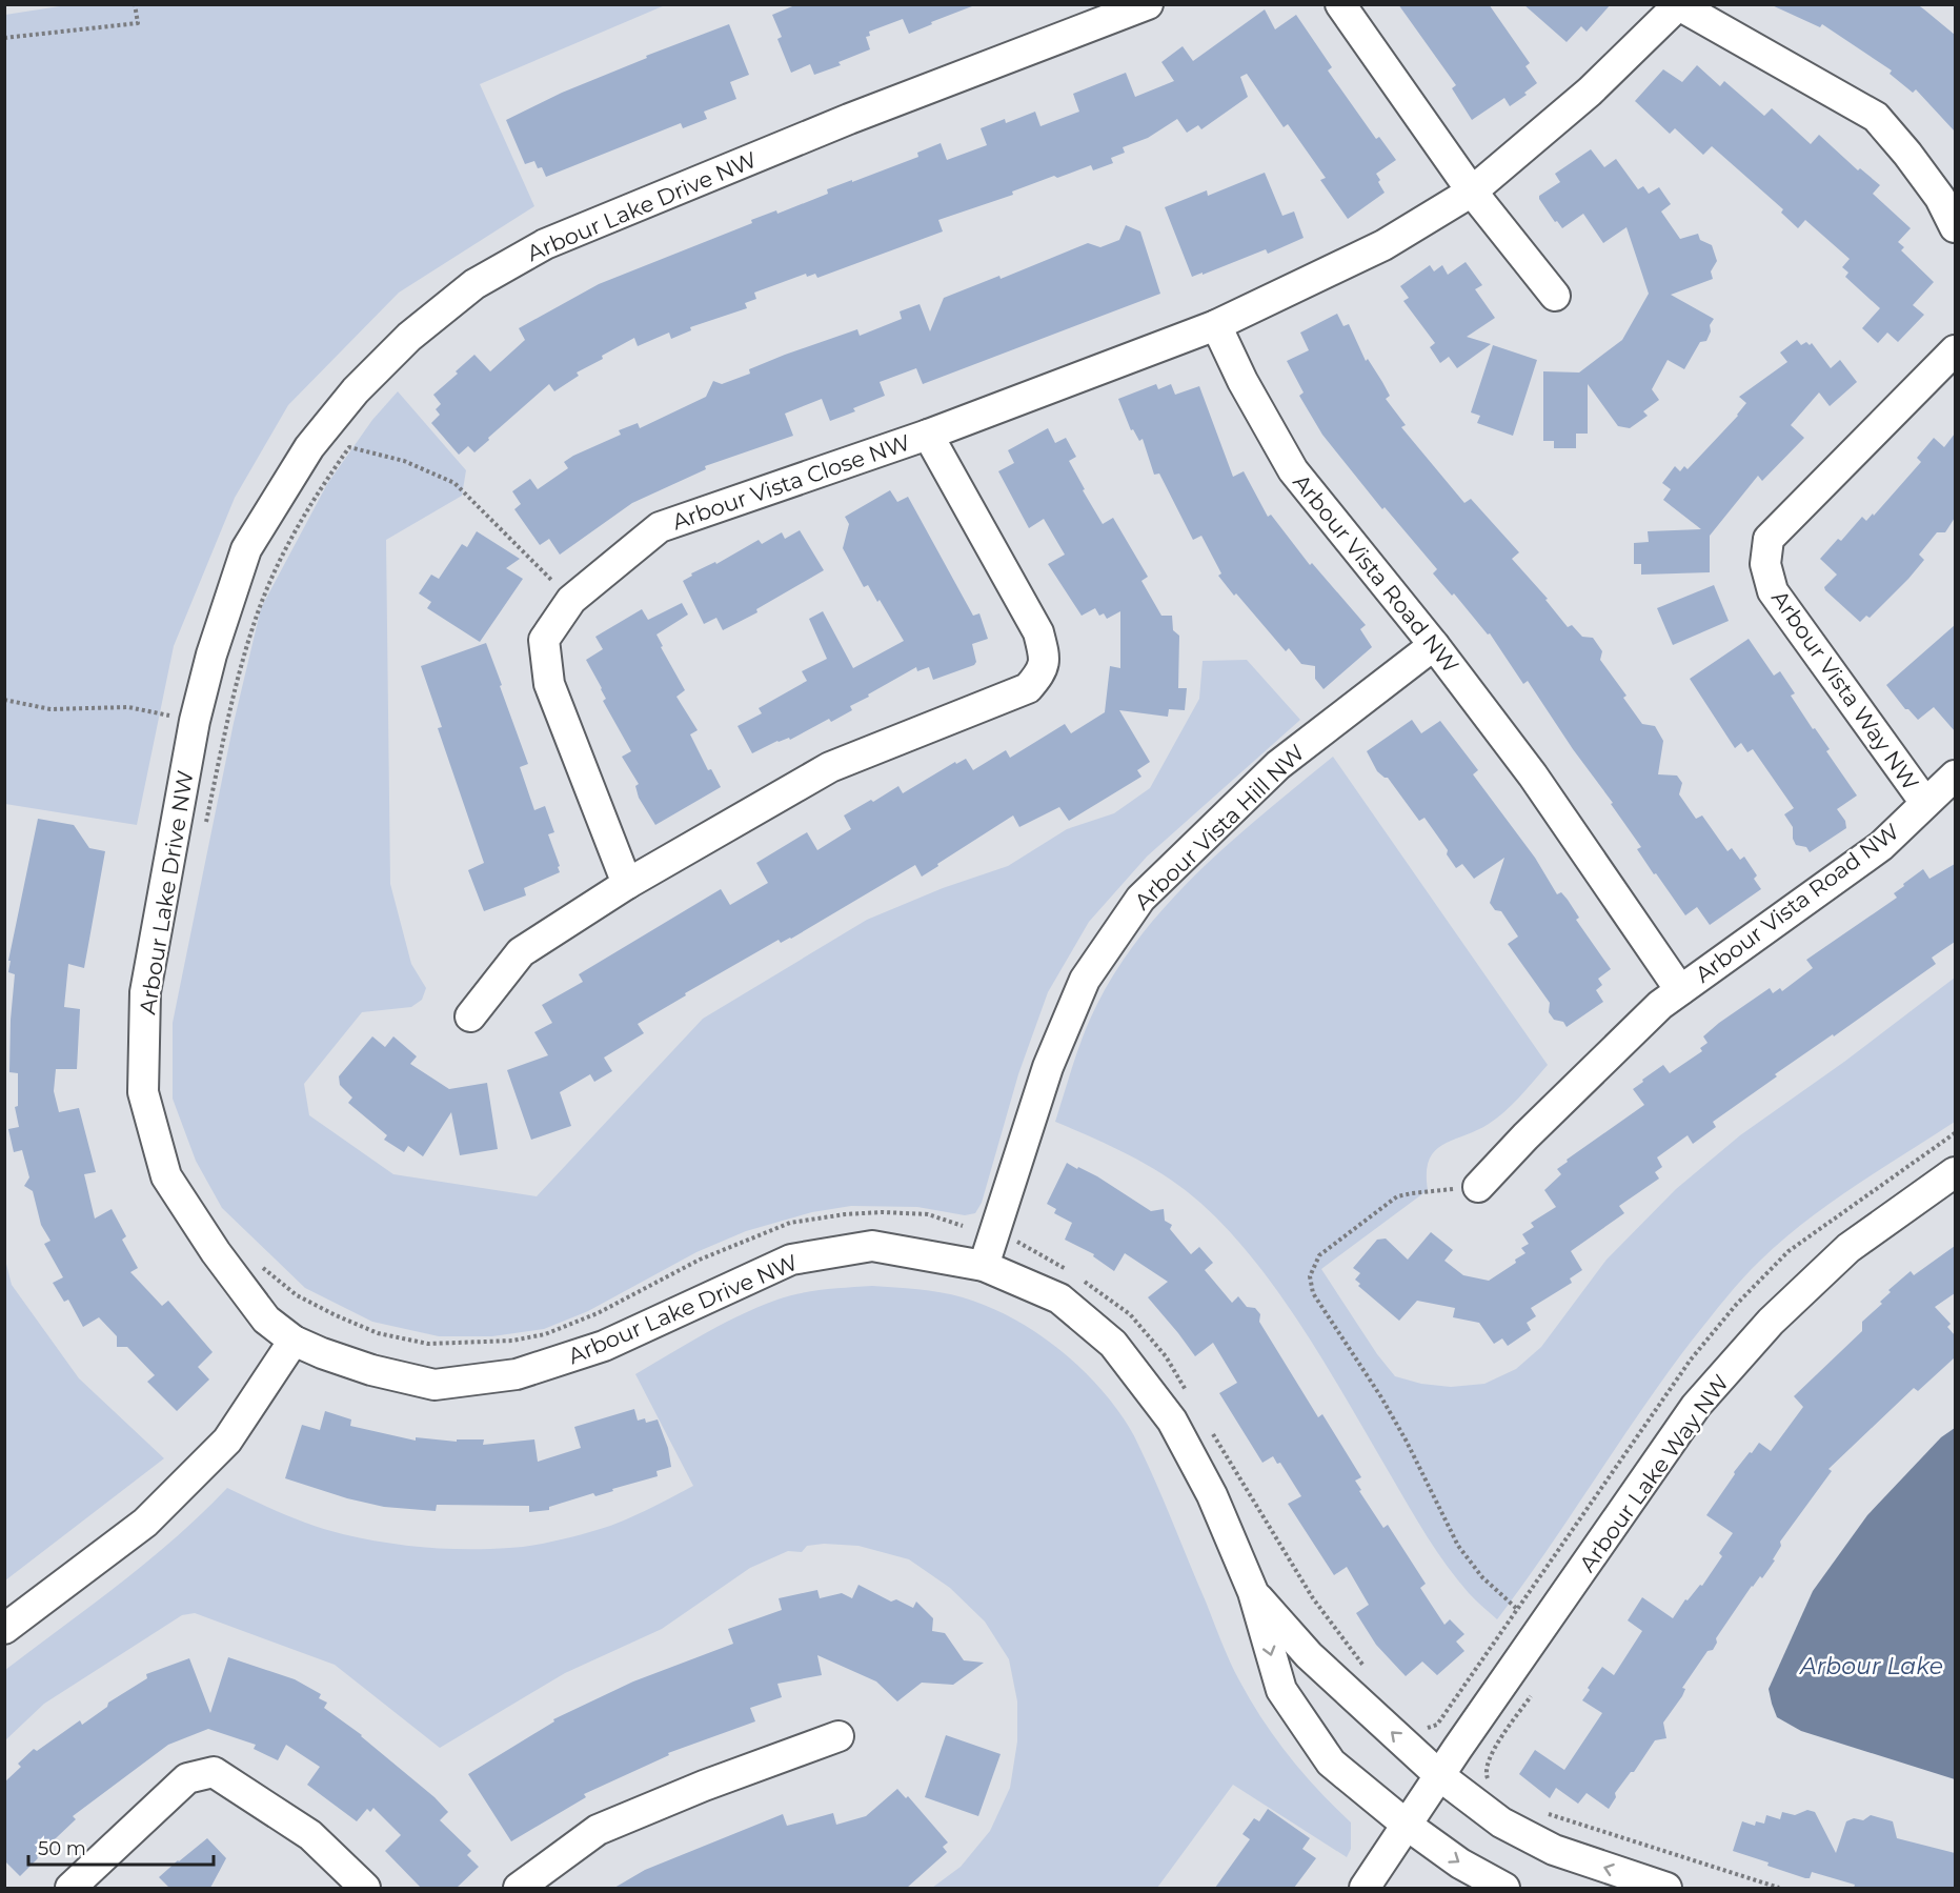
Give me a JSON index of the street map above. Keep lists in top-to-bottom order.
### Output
{
  "streets": {
    "street": [
      "Arbour Lake Drive NW",
      "Arbour Vista Close NW",
      "Arbour Vista Road NW",
      "Arbour Vista Way NW",
      "Arbour Vista Hill NW",
      "Arbour Lake Way NW"
    ]
  },
  "crossings": [
    ["Arbour Lake Drive NW", "Arbour Vista Hill NW"],
    ["Arbour Lake Drive NW", "Arbour Lake Way NW"],
    ["Arbour Vista Close NW", "Arbour Vista Road NW"],
    ["Arbour Vista Road NW", "Arbour Vista Way NW"],
    ["Arbour Vista Road NW", "Arbour Vista Hill NW"]
  ],
  "water": ["Arbour Lake"],
  "scale_bar": "50 m"
}
